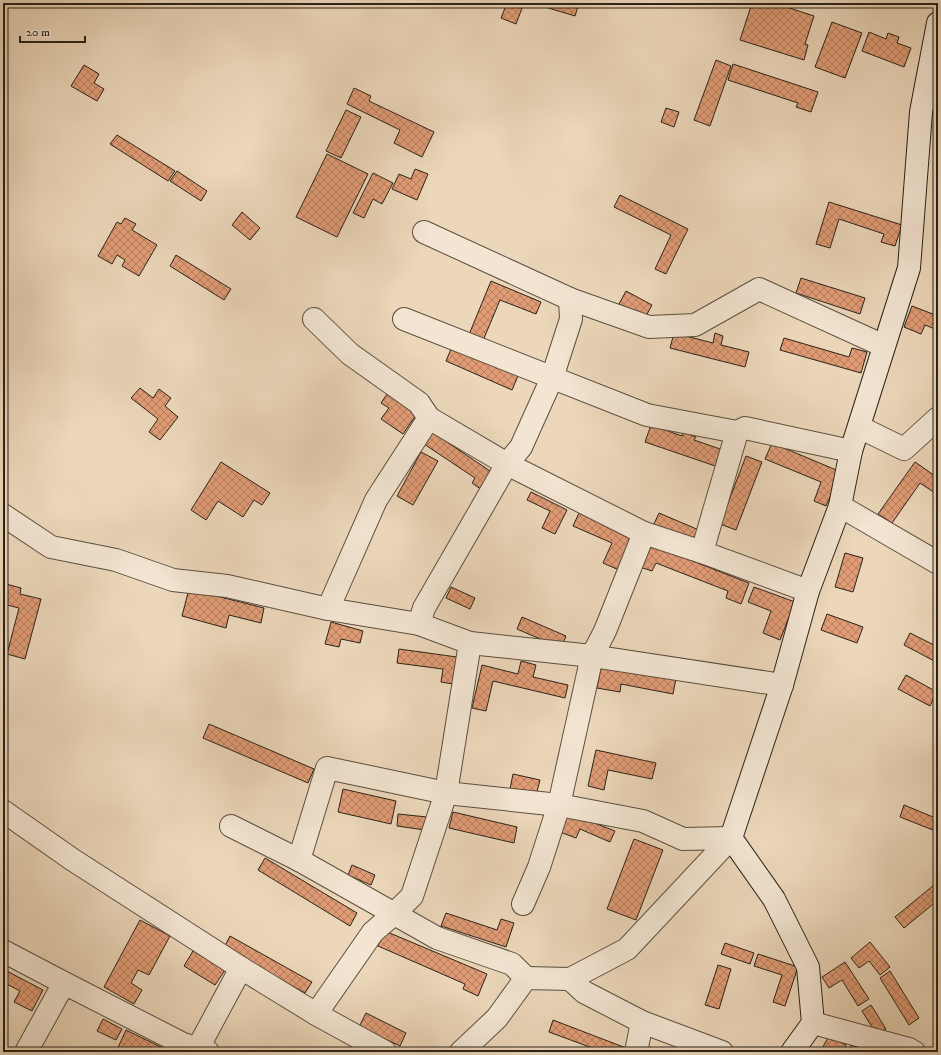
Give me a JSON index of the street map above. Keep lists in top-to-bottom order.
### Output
{
  "scale_bar": "20 m"
}
